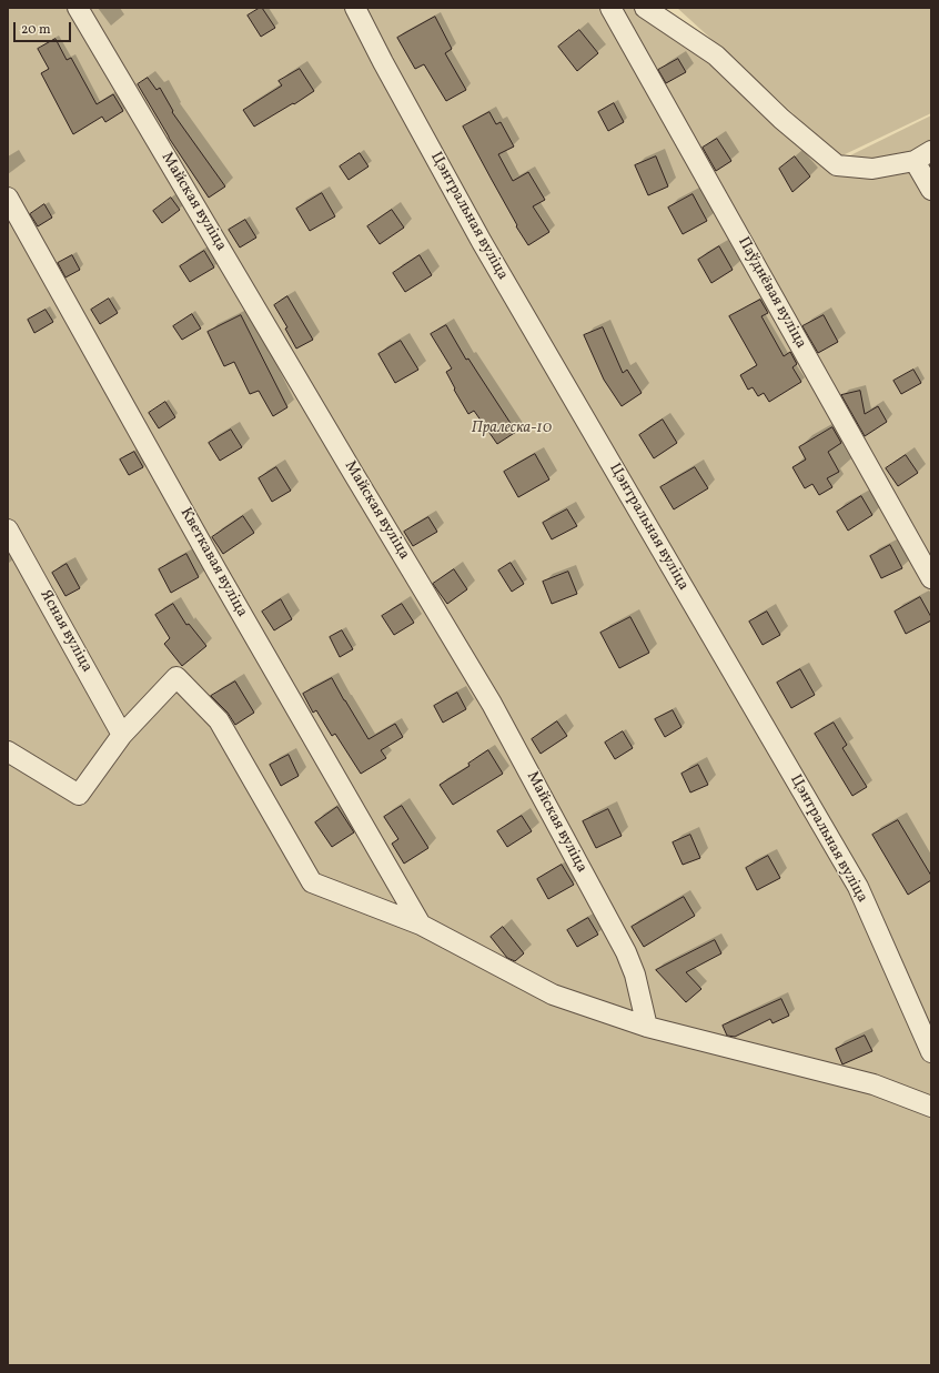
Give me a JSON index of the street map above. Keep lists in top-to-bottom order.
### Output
{
  "streets": {
    "street": [
      "Майская вуліца",
      "Цэнтральная вуліца",
      "Паўднёвая вуліца",
      "Кветкавая вуліца",
      "Ясная вуліца"
    ]
  },
  "parks": ["Пралеска-10"],
  "scale_bar": "20 m"
}
